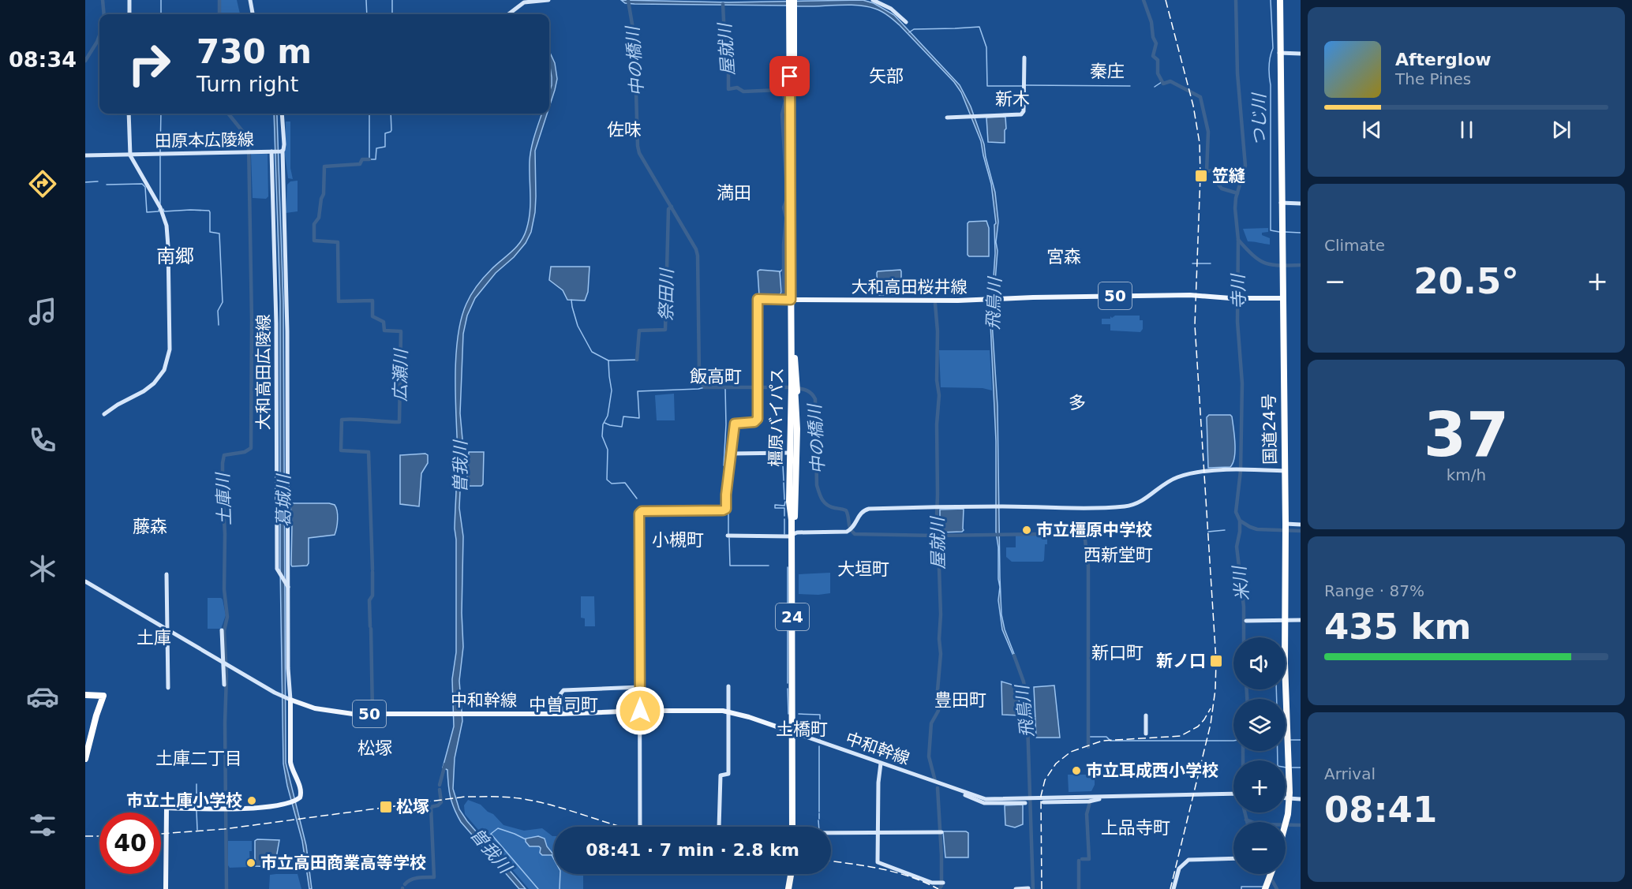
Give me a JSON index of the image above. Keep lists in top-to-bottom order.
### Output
{
  "streets": {
    "highway": ["橿原バイパス", "国道24号", "24"],
    "main road": ["大和高田桜井線", "50", "中和幹線"],
    "street": ["田原本広陵線", "大和高田広陵線"]
  },
  "crossings": [
    ["田原本広陵線", "大和高田広陵線"],
    ["大和高田桜井線", "橿原バイパス"],
    ["大和高田桜井線", "国道24号"],
    ["大和高田広陵線", "中和幹線"],
    ["橿原バイパス", "24"],
    ["橿原バイパス", "中和幹線"]
  ],
  "districts": [
    "秦庄",
    "矢部",
    "新木",
    "佐味",
    "満田",
    "南郷",
    "宮森",
    "飯高町",
    "多",
    "藤森",
    "小槻町",
    "西新堂町",
    "大垣町",
    "土庫",
    "新口町",
    "豊田町",
    "中曽司町",
    "土橋町",
    "松塚",
    "土庫二丁目",
    "上品寺町"
  ],
  "water": [
    "屋就川",
    "中の橋川",
    "つじ川",
    "寺川",
    "祭田川",
    "飛鳥川",
    "広瀬川",
    "曽我川",
    "土庫川",
    "葛城川",
    "米川"
  ],
  "places": {
    "transit": ["笠縫", "新ノ口", "松塚"],
    "other": [
      "市立橿原中学校",
      "市立耳成西小学校",
      "市立土庫小学校",
      "市立高田商業高等学校"
    ]
  },
  "page": {
    "tabs": "08:34",
    "turn": ["730 m", "Turn right"],
    "song": ["Afterglow", "The Pines"],
    "tile": [
      "Climate",
      ["37", "km/h"],
      ["Range · 87%", "435 km"],
      ["Arrival", "08:41"]
    ],
    "heat": ["−", "20.5°", "+"],
    "map_buttons": ["+", "−"],
    "limit": "40",
    "trip": "08:41 · 7 min · 2.8 km"
  }
}
